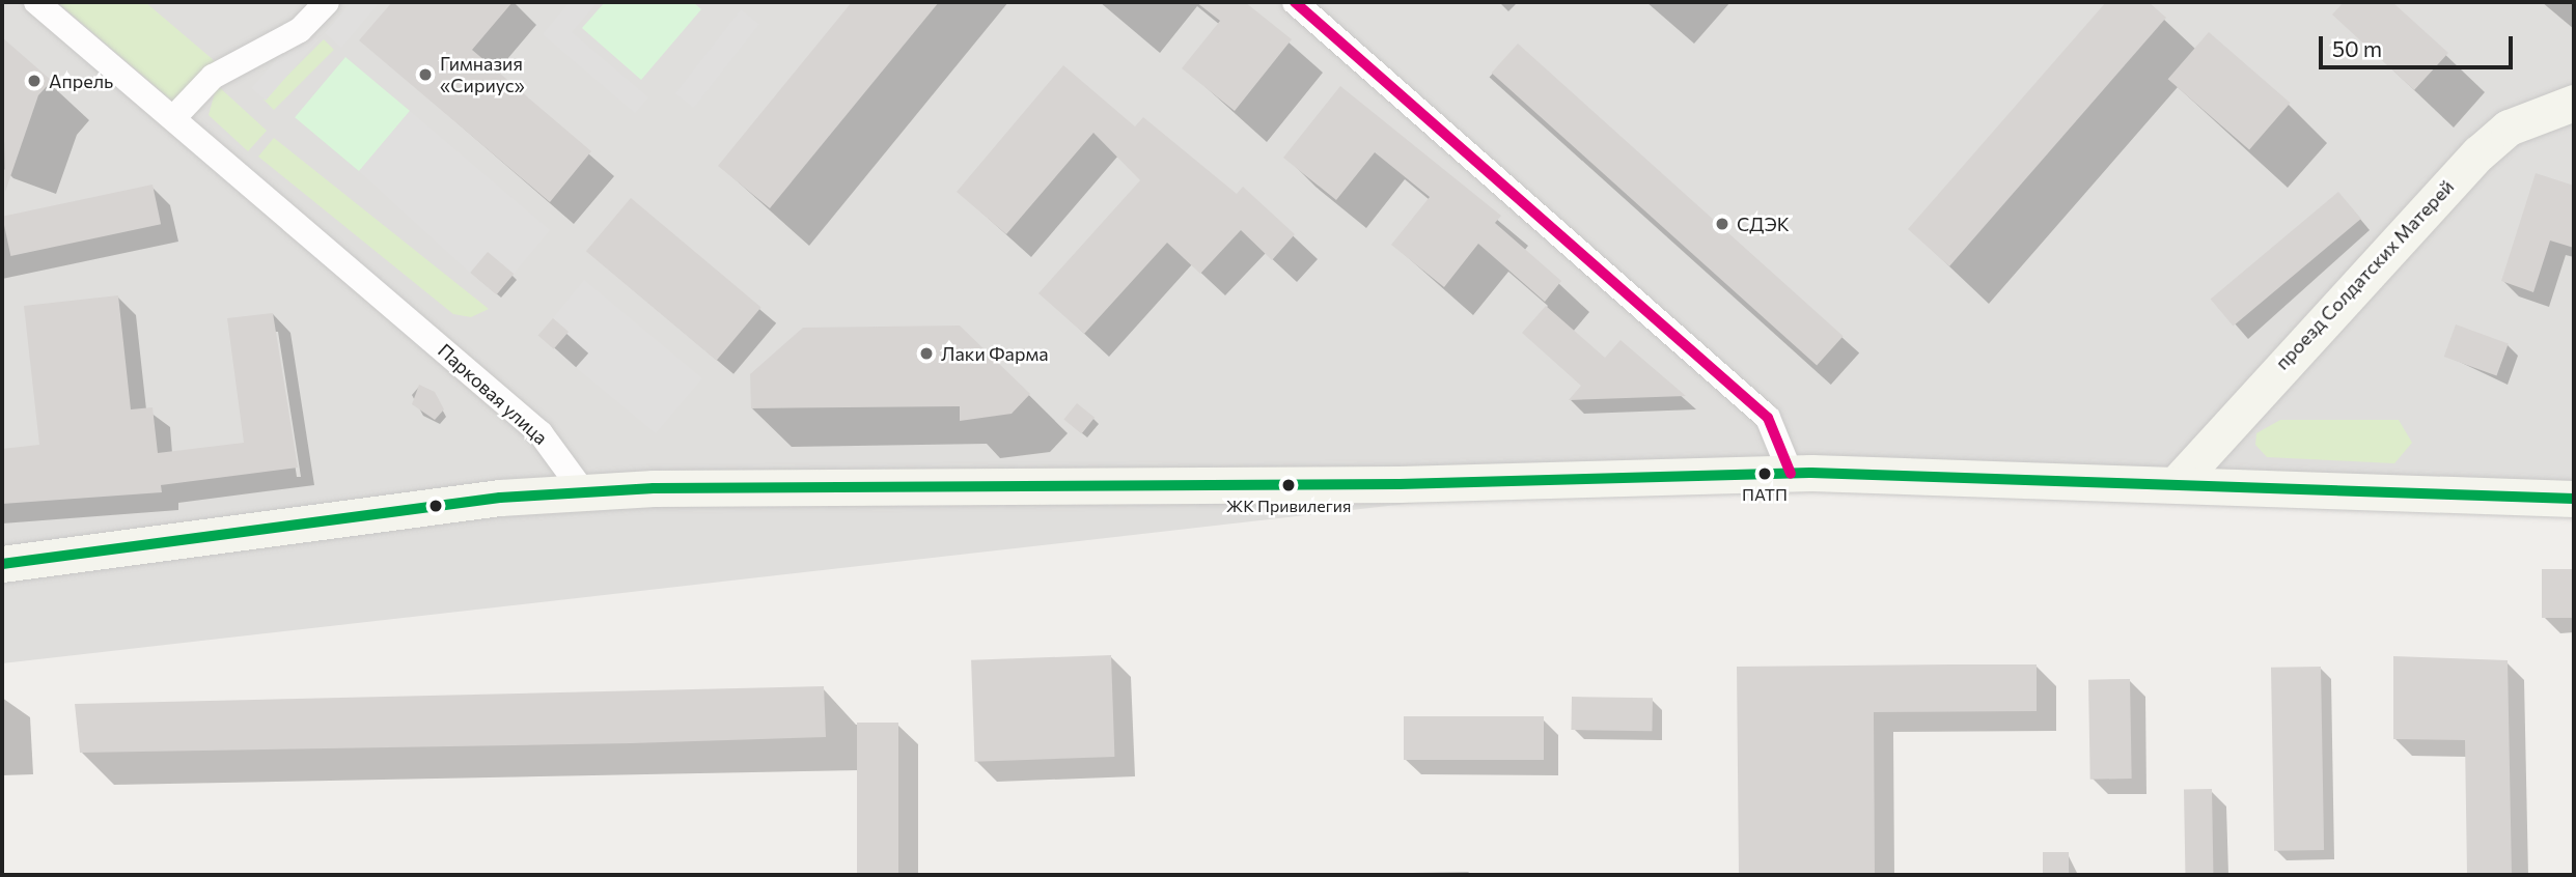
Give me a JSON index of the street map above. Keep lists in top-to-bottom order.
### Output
{
  "streets": {
    "main road": ["проезд Солдатских Матерей"],
    "street": ["Парковая улица"]
  },
  "places": [
    "Гимназия «Сириус»",
    "Апрель",
    "СДЭК",
    "Лаки Фарма",
    "ПАТП",
    "ЖК Привилегия"
  ],
  "scale_bar": "50 m"
}
